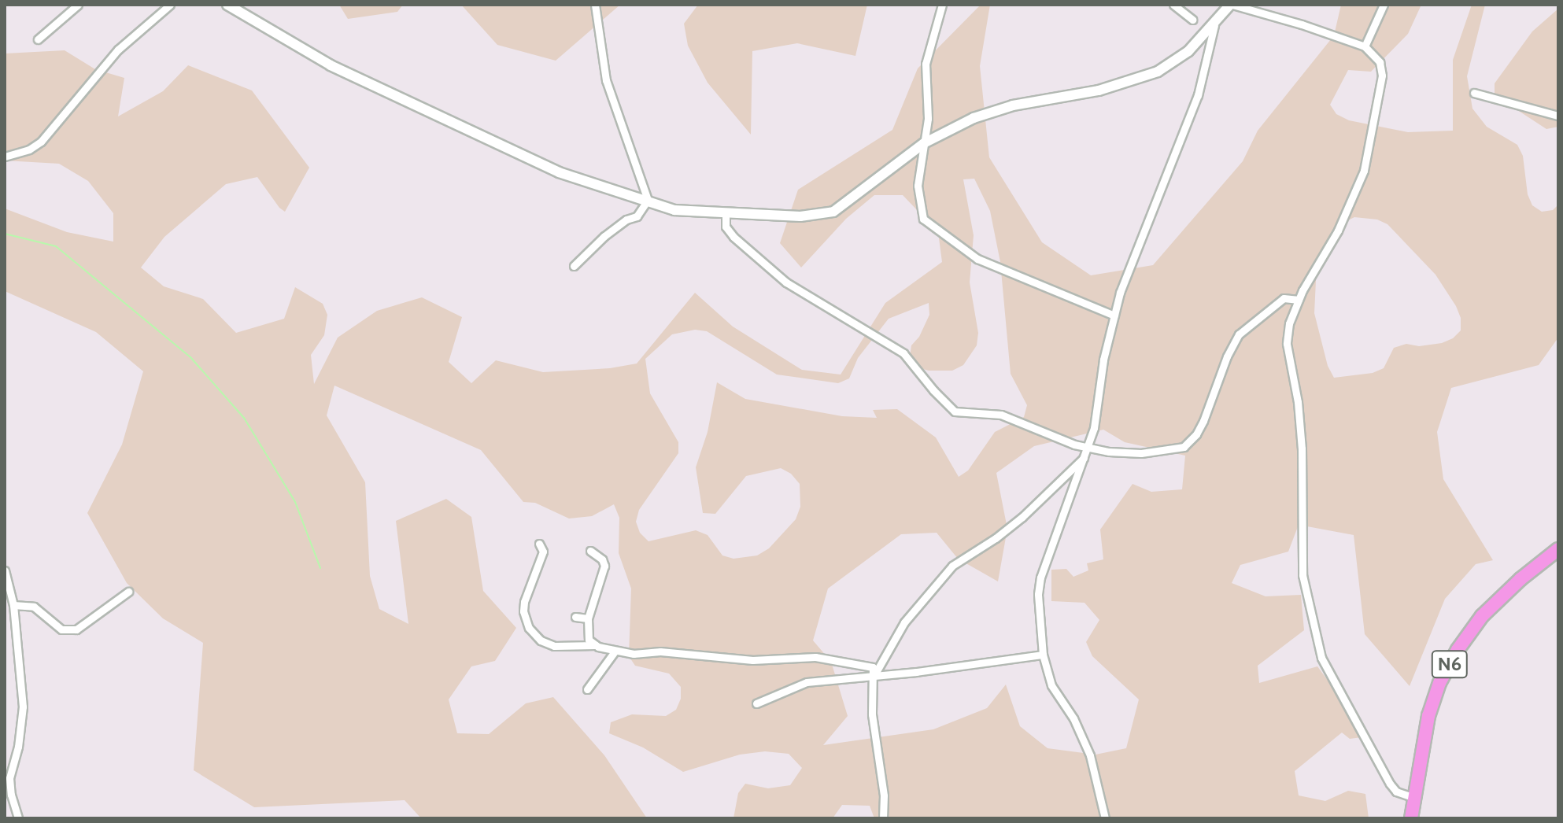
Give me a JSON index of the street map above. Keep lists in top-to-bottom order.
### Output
{
  "streets": {
    "highway": ["N6"]
  }
}
